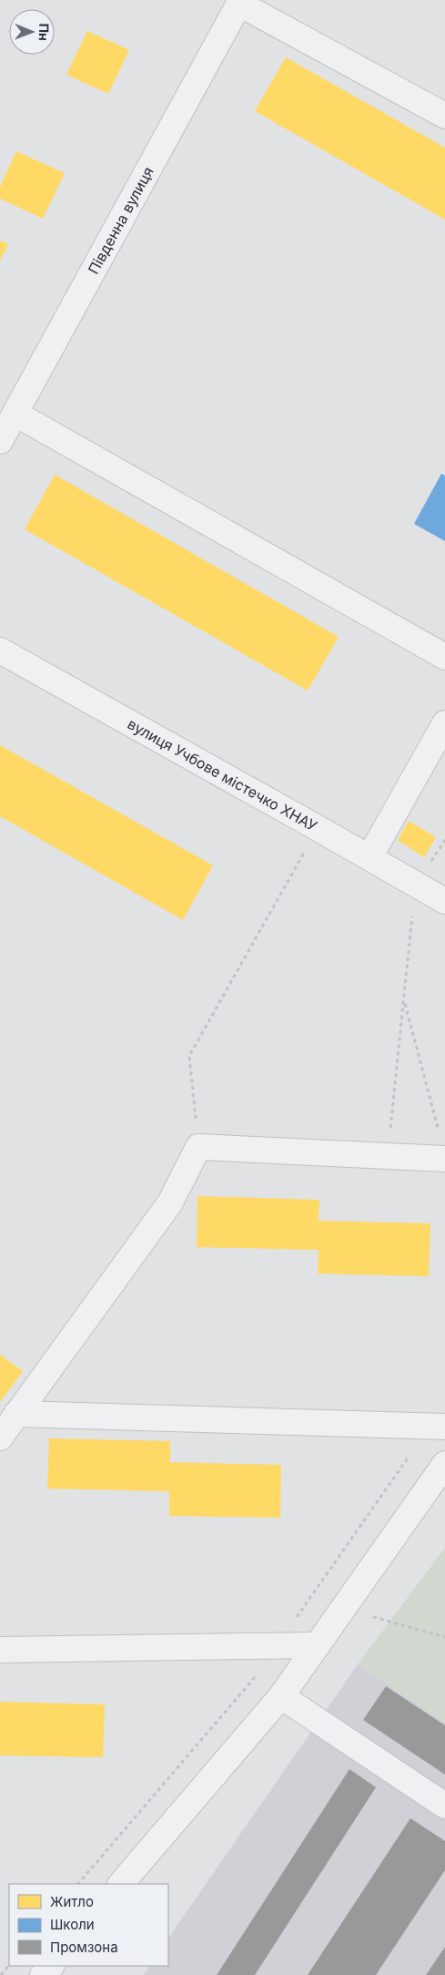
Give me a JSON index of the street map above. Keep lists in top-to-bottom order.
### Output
{
  "streets": {
    "street": ["Південна вулиця", "вулиця Учбове містечко ХНАУ"]
  },
  "legend": ["Житло", "Школи", "Промзона"],
  "north": "right"
}
